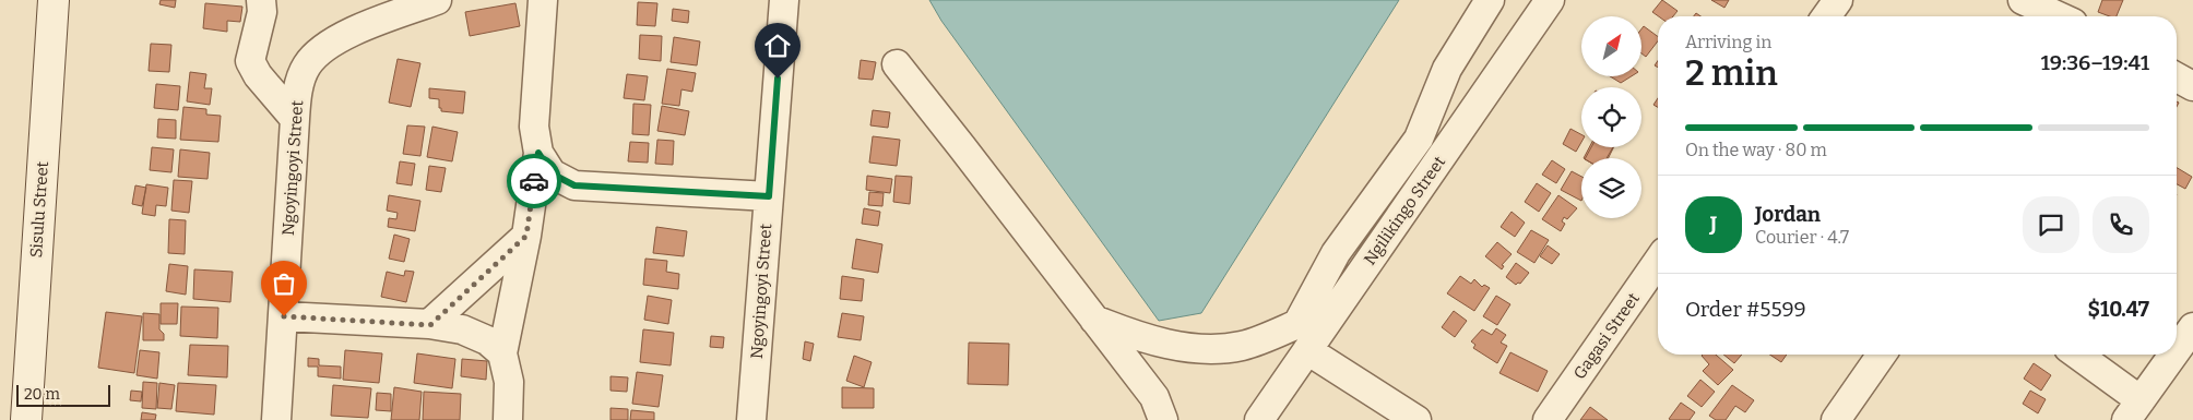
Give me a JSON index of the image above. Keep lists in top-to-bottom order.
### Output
{
  "streets": {
    "street": [
      "Ngoyingoyi Street",
      "Sisulu Street",
      "Ngilikingo Street",
      "Gagasi Street"
    ]
  },
  "scale_bar": "20 m",
  "north": "top right",
  "page": {
    "heading": ["2 min", "Arriving in", "19:36–19:41"],
    "panel": [
      "Jordan",
      "Courier · 4.7",
      "Order #5599",
      "$10.47"
    ],
    "bar": "On the way · 80 m",
    "round": "J",
    "scale": "20 m"
  }
}
